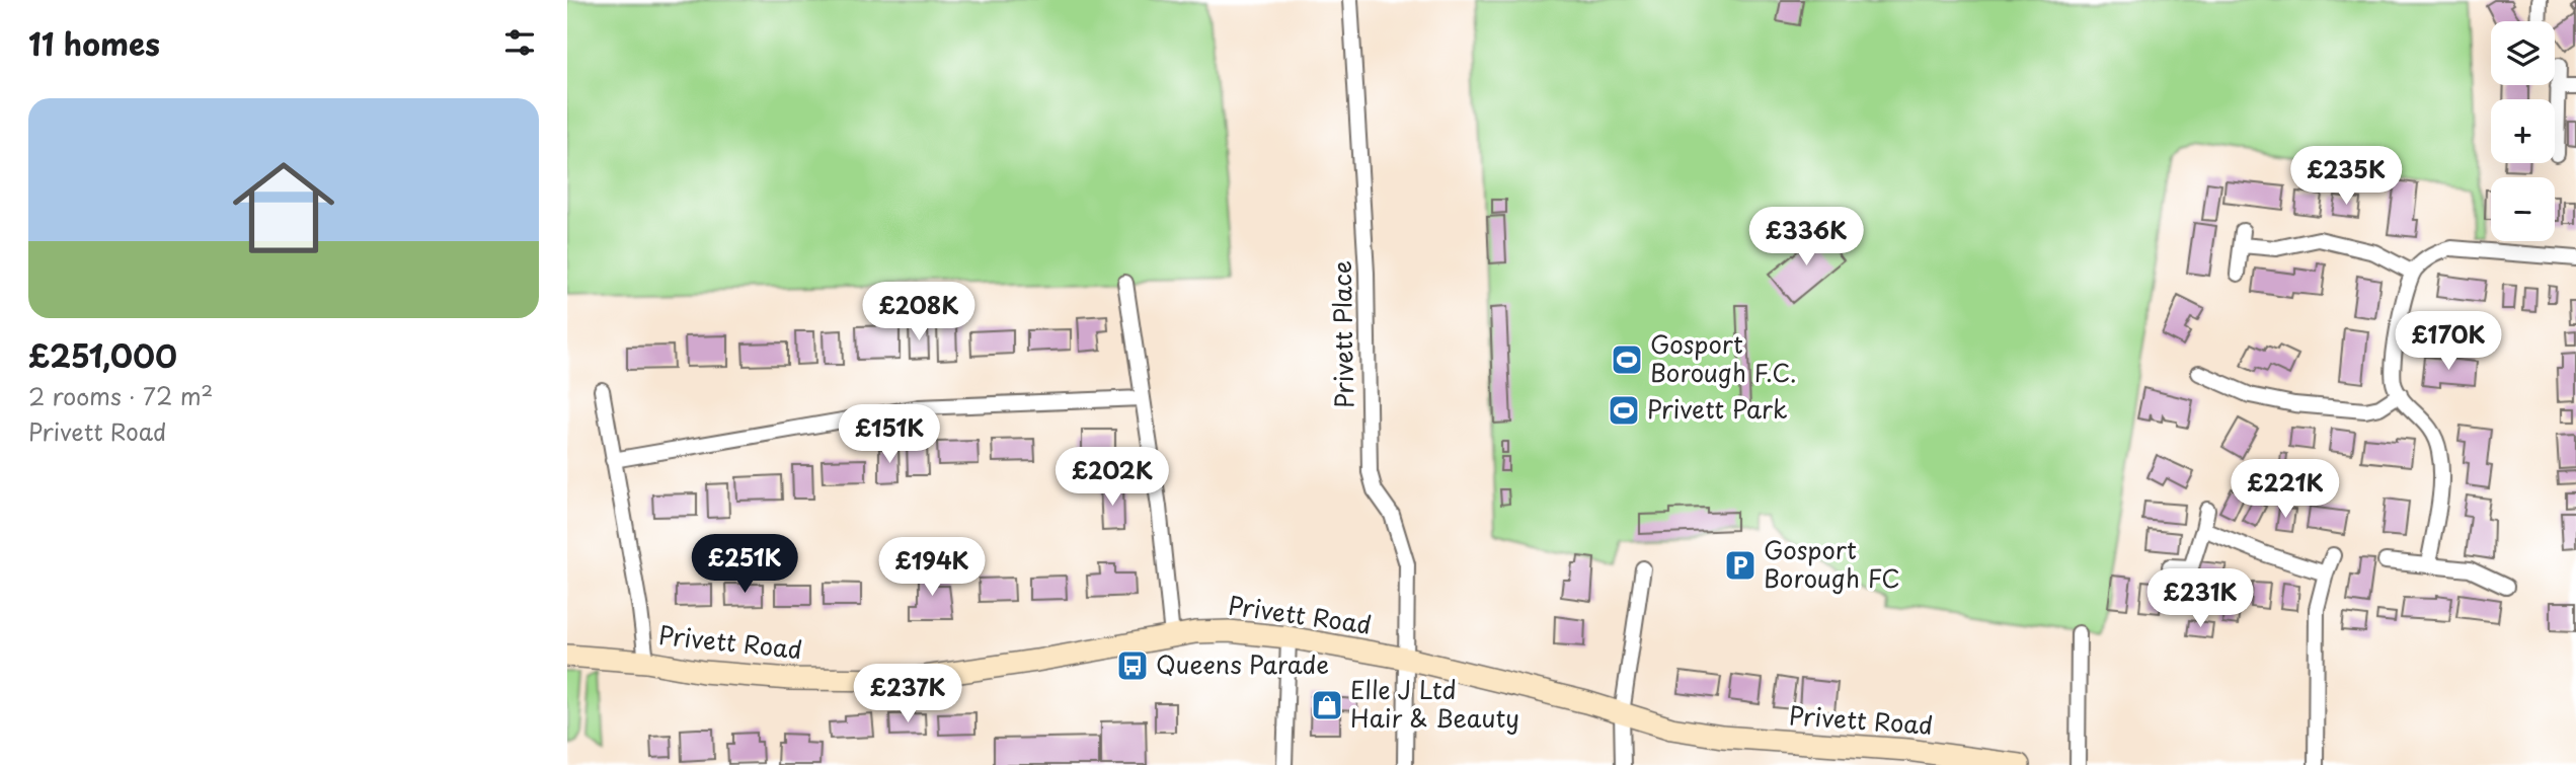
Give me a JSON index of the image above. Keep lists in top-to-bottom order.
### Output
{
  "streets": {
    "main road": ["Privett Road"],
    "street": ["Privett Place"]
  },
  "crossings": [
    ["Privett Place", "Privett Road"]
  ],
  "places": {
    "sports": ["Gosport Borough F.C.", "Privett Park"],
    "parking": ["Gosport Borough FC"],
    "bus stop": ["Queens Parade"],
    "shop": ["Elle J Ltd Hair & Beauty"]
  },
  "page": {
    "heading": "11 homes",
    "map_buttons": ["+", "−"],
    "list": [
      {
        "name": "£251,000",
        "note": "2 rooms · 72 m² · Privett Road"
      }
    ],
    "price": [
      "£235K",
      "£336K",
      "£208K",
      "£170K",
      "£151K",
      "£202K",
      "£221K",
      "£251K",
      "£194K",
      "£231K",
      "£237K"
    ]
  }
}
